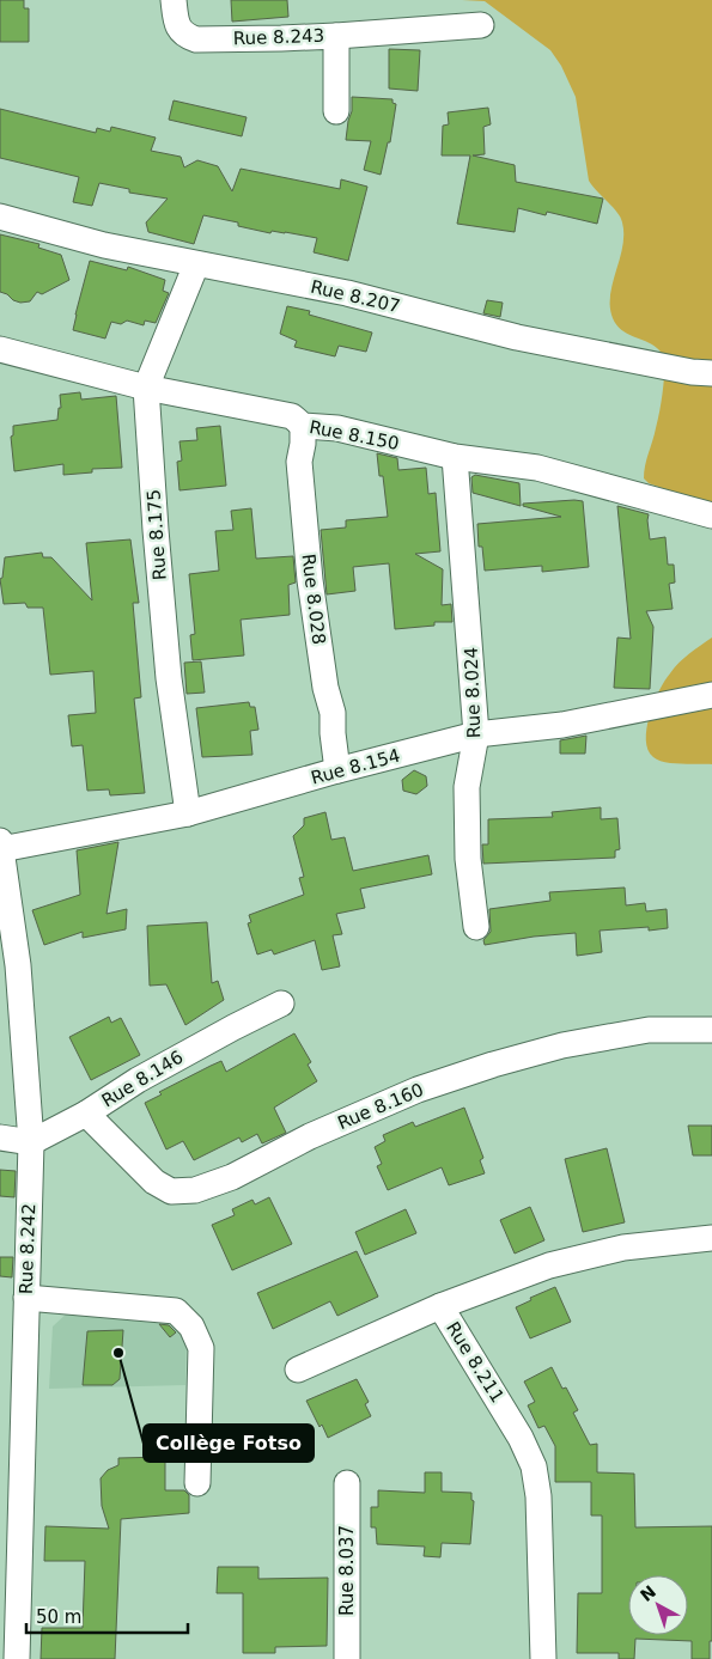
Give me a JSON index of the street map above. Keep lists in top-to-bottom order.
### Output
{
  "streets": {
    "street": [
      "Rue 8.243",
      "Rue 8.207",
      "Rue 8.150",
      "Rue 8.175",
      "Rue 8.028",
      "Rue 8.024",
      "Rue 8.154",
      "Rue 8.146",
      "Rue 8.160",
      "Rue 8.242",
      "Rue 8.211",
      "Rue 8.037"
    ]
  },
  "crossings": [
    ["Rue 8.207", "Rue 8.175"],
    ["Rue 8.150", "Rue 8.175"],
    ["Rue 8.150", "Rue 8.028"],
    ["Rue 8.150", "Rue 8.024"],
    ["Rue 8.175", "Rue 8.154"],
    ["Rue 8.028", "Rue 8.154"],
    ["Rue 8.024", "Rue 8.154"],
    ["Rue 8.154", "Rue 8.242"],
    ["Rue 8.146", "Rue 8.160"],
    ["Rue 8.146", "Rue 8.242"]
  ],
  "places": ["Collège Fotso"],
  "scale_bar": "50 m",
  "north": "top left"
}
